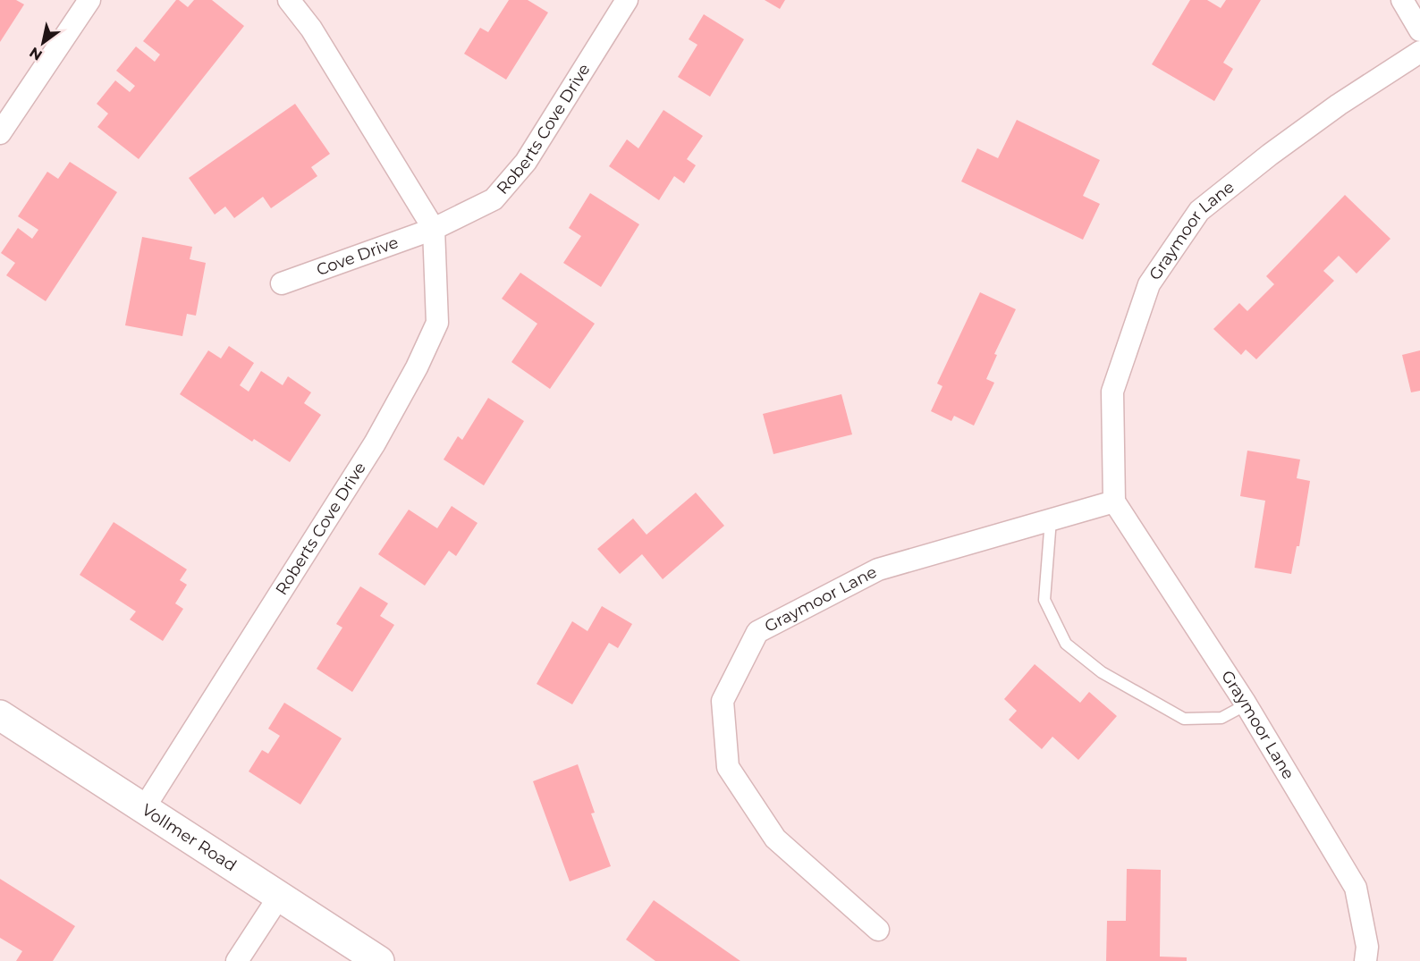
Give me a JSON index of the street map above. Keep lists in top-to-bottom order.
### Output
{
  "streets": {
    "main road": ["Vollmer Road"],
    "street": ["Roberts Cove Drive", "Graymoor Lane", "Cove Drive"]
  },
  "crossings": [
    ["Roberts Cove Drive", "Cove Drive"],
    ["Roberts Cove Drive", "Vollmer Road"]
  ],
  "north": "bottom left"
}
